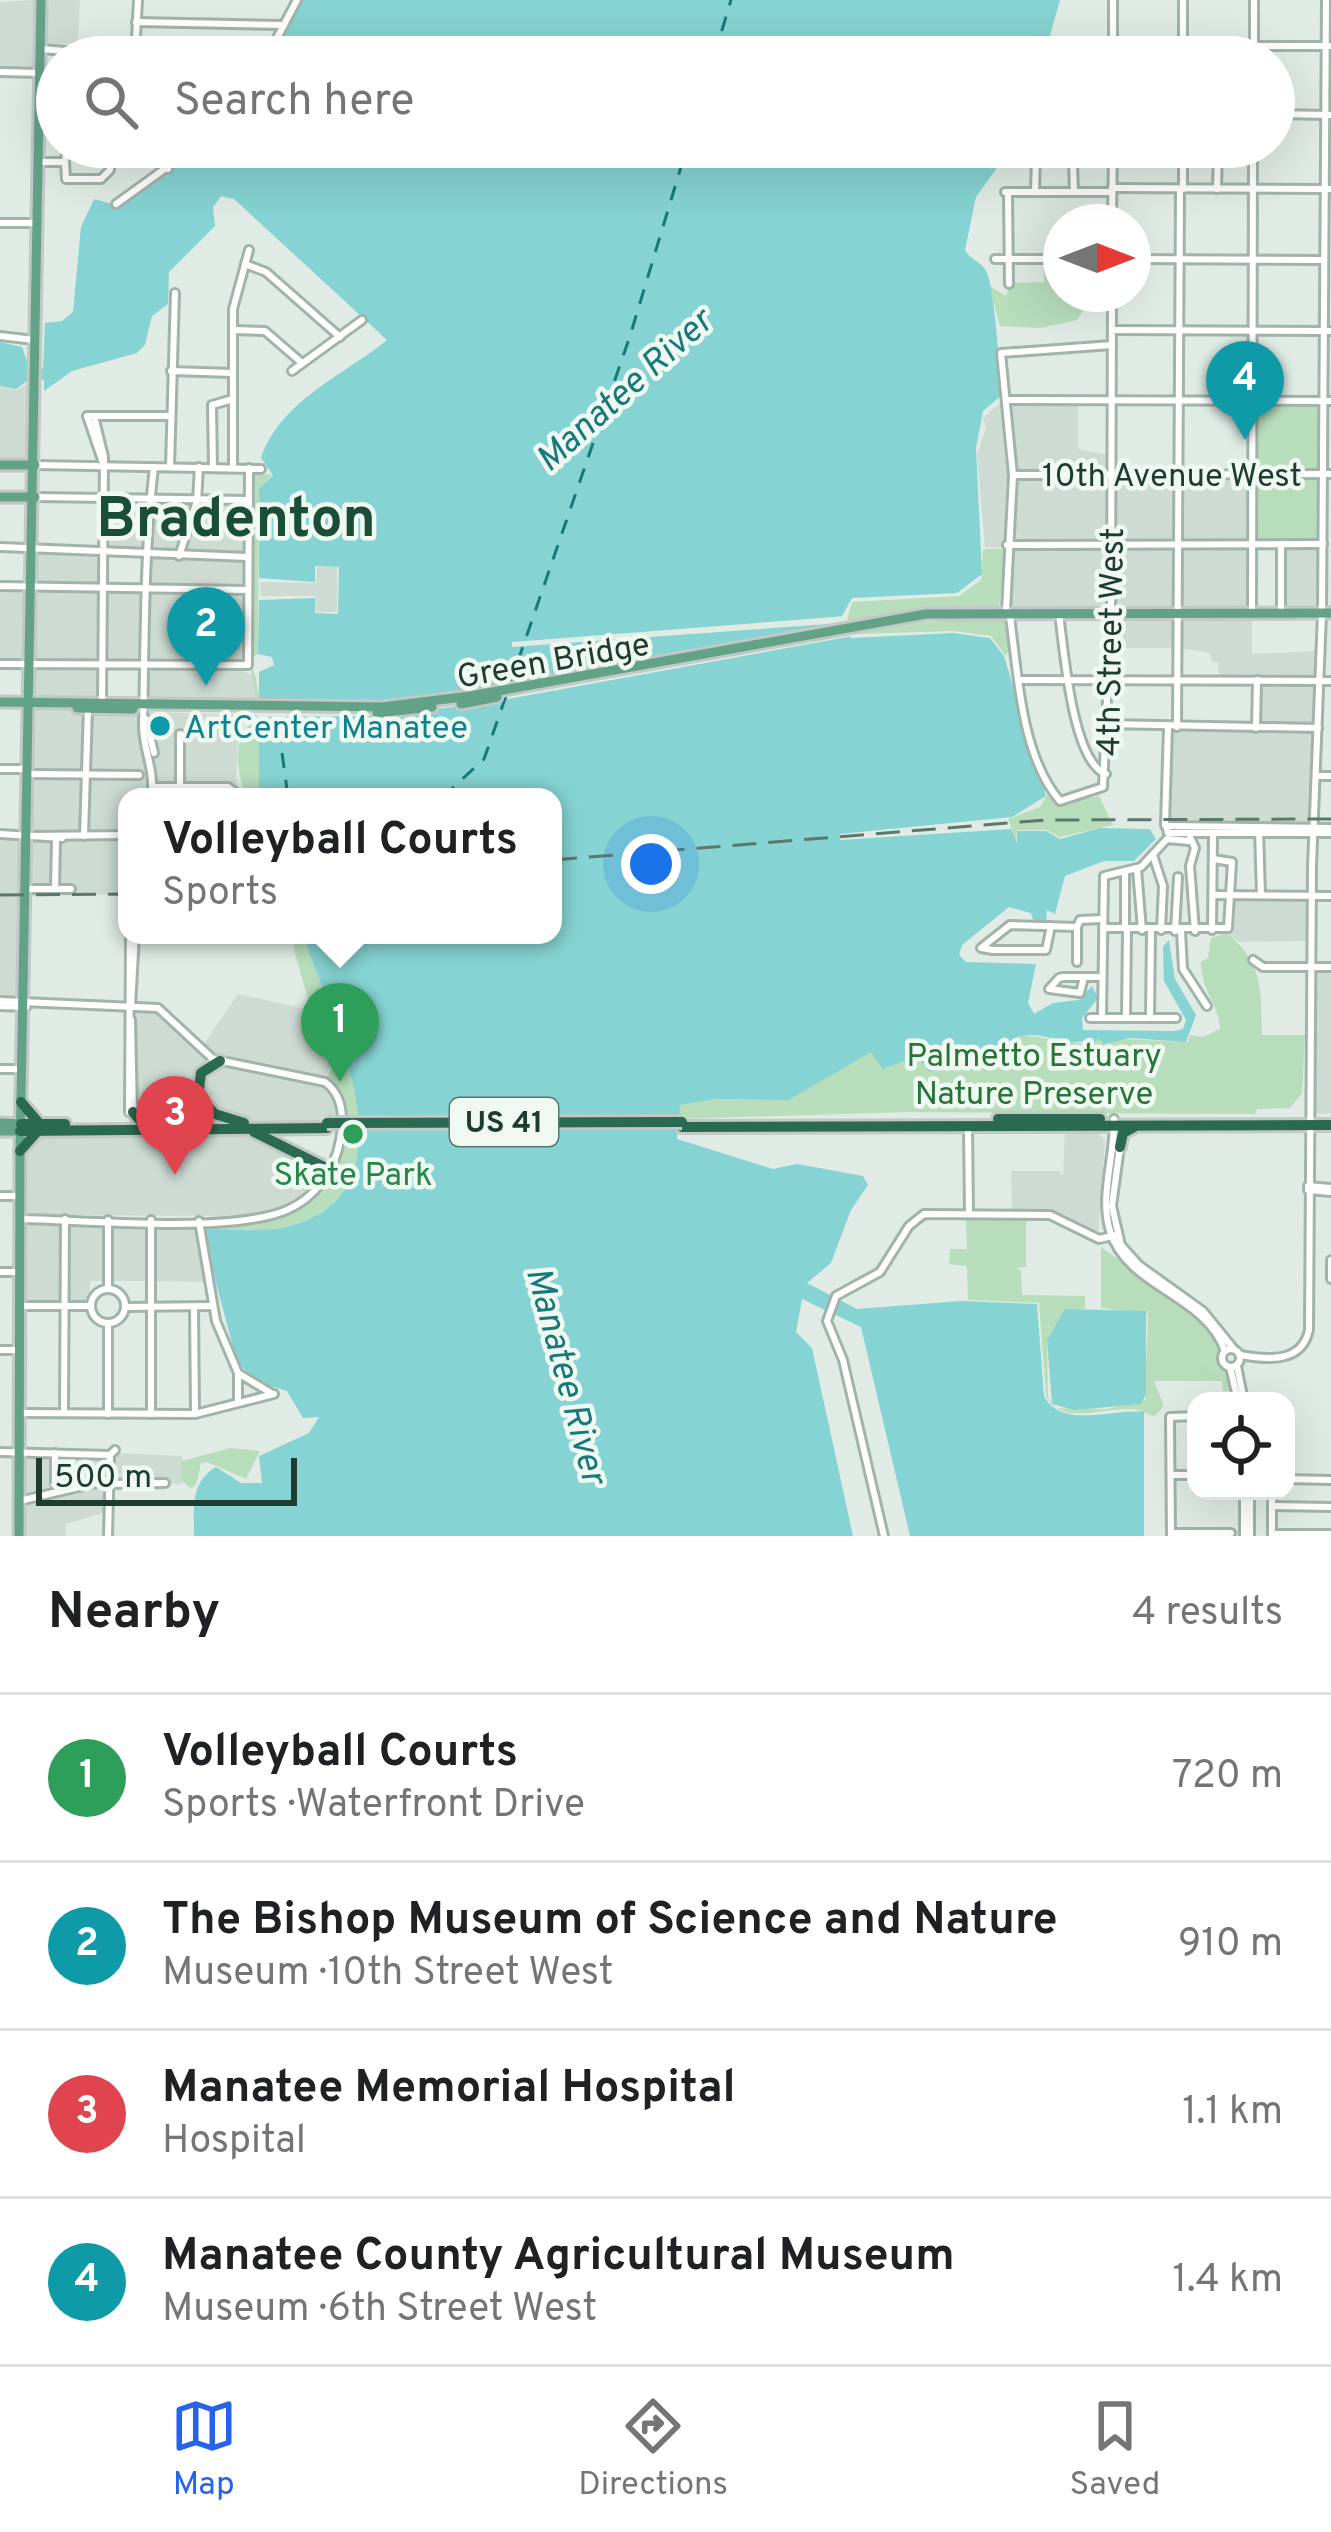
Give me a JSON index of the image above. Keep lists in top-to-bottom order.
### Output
{
  "streets": {
    "highway": ["US 41"],
    "main road": ["Green Bridge"],
    "street": ["10th Avenue West", "4th Street West"]
  },
  "crossings": [
    ["10th Avenue West", "4th Street West"]
  ],
  "districts": ["Bradenton"],
  "water": ["Manatee River"],
  "parks": ["Palmetto Estuary Nature Preserve"],
  "places": ["ArtCenter Manatee", "Skate Park"],
  "scale_bar": "500 m",
  "north": "right",
  "page": {
    "search": "Search here",
    "pins": [
      "4",
      "2",
      "1",
      "3"
    ],
    "popup": ["Volleyball Courts", "Sports"],
    "scale": "500 m",
    "heading": ["Nearby", "4 results"],
    "list": [
      {
        "mark": "1",
        "name": "Volleyball Courts",
        "note": "Sports · Waterfront Drive",
        "value": "720 m"
      },
      {
        "mark": "2",
        "name": "The Bishop Museum of Science and Nature",
        "note": "Museum · 10th Street West",
        "value": "910 m"
      },
      {
        "mark": "3",
        "name": "Manatee Memorial Hospital",
        "note": "Hospital",
        "value": "1.1 km"
      },
      {
        "mark": "4",
        "name": "Manatee County Agricultural Museum",
        "note": "Museum · 6th Street West",
        "value": "1.4 km"
      }
    ],
    "nav": ["Map", "Directions", "Saved"]
  }
}
